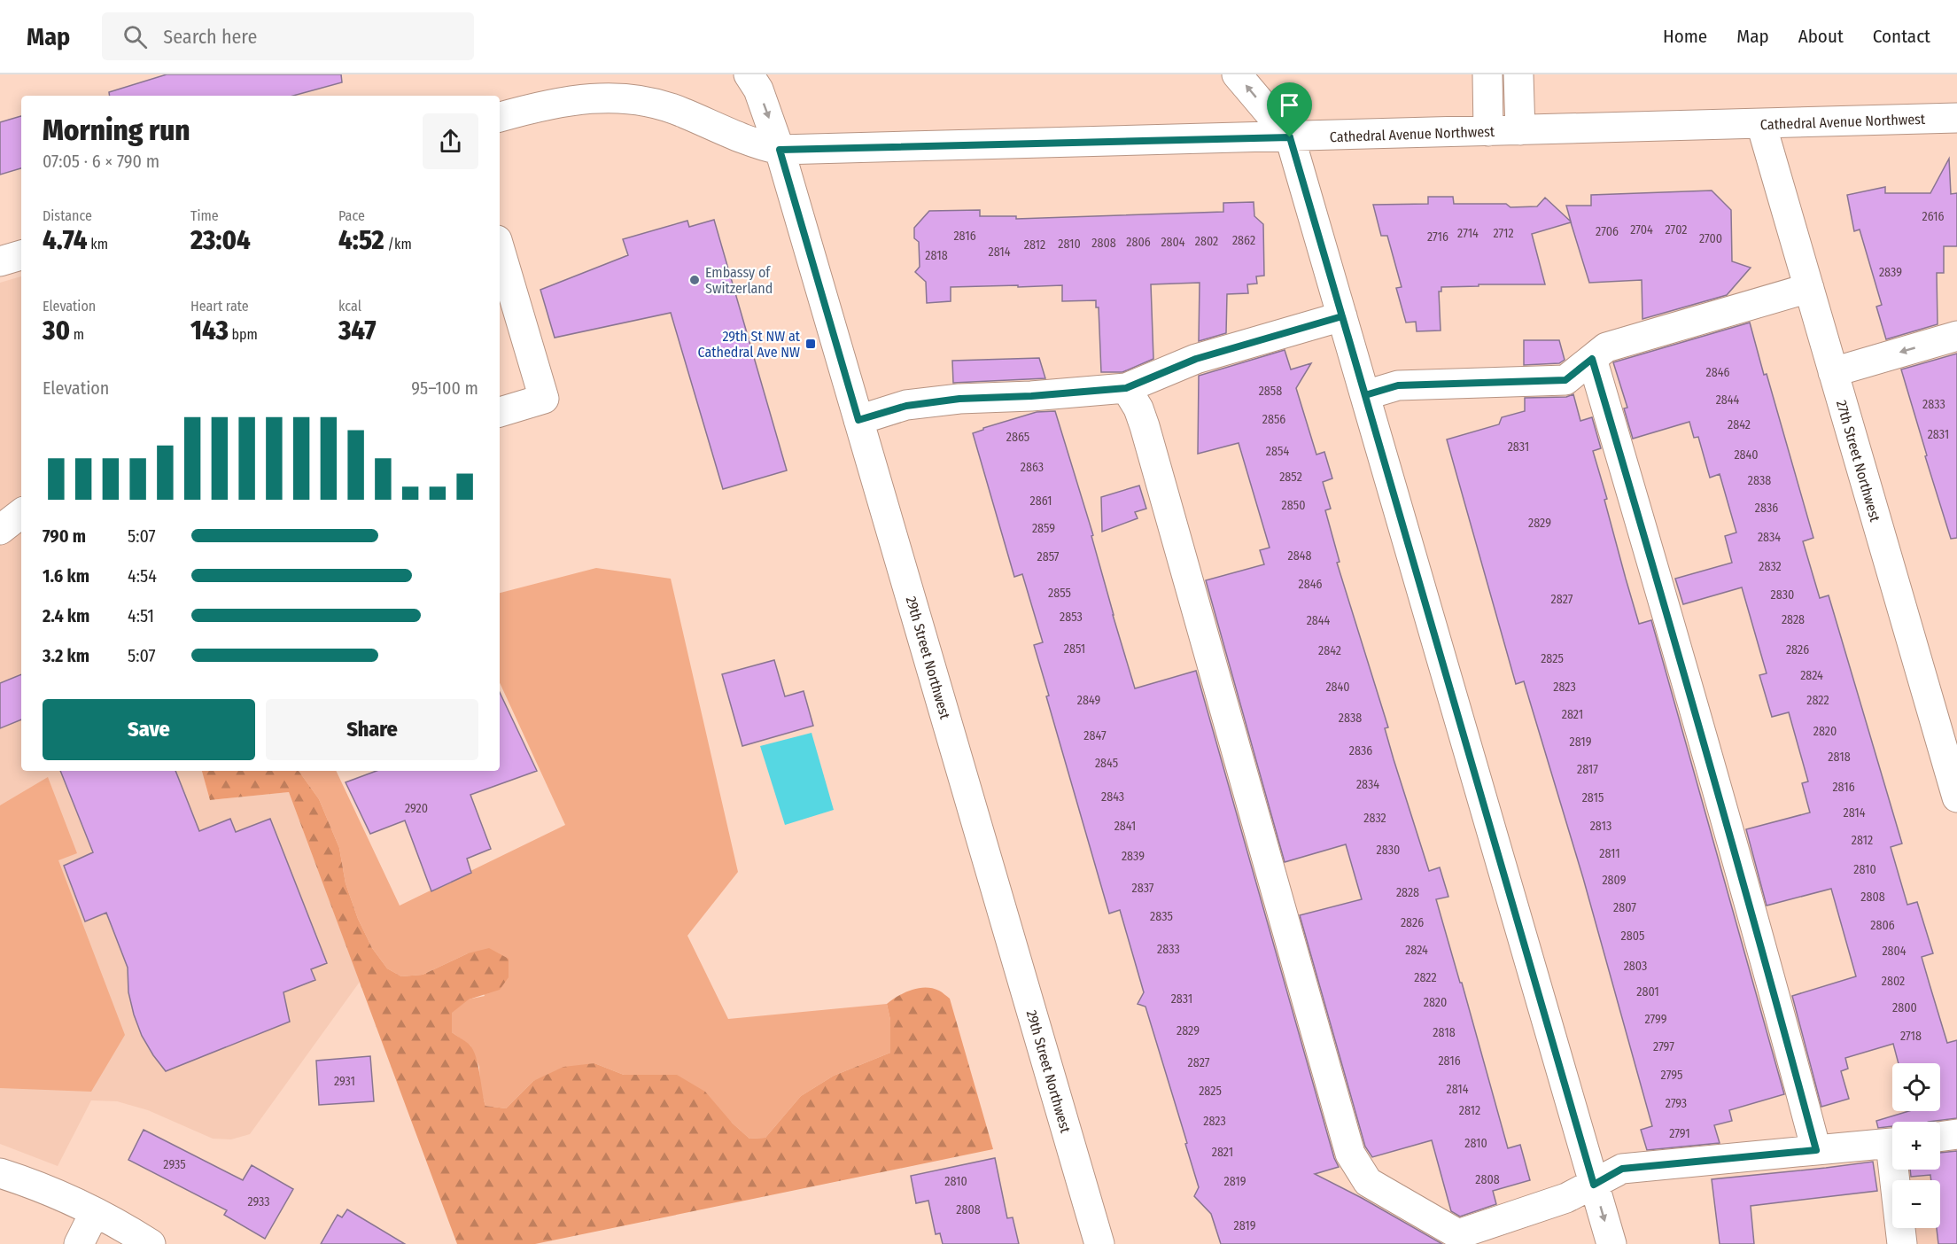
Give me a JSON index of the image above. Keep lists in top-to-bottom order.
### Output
{
  "streets": {
    "street": ["Cathedral Avenue Northwest", "27th Street Northwest", "29th Street Northwest"]
  },
  "crossings": [
    ["Cathedral Avenue Northwest", "27th Street Northwest"],
    ["Cathedral Avenue Northwest", "29th Street Northwest"]
  ],
  "places": {
    "other": ["Embassy of Switzerland"],
    "transit": ["29th St NW at Cathedral Ave NW"]
  },
  "house_numbers": [
    "2616",
    "2704",
    "2702",
    "2706",
    "2714",
    "2712",
    "2816",
    "2716",
    "2700",
    "2862",
    "2802",
    "2806",
    "2804",
    "2808",
    "2810",
    "2812",
    "2814",
    "2818",
    "2839",
    "2846",
    "2858",
    "2844",
    "2833",
    "2856",
    "2842",
    "2831",
    "2865",
    "2831",
    "2854",
    "2840",
    "2863",
    "2852",
    "2838",
    "2861",
    "2850",
    "2836",
    "2829",
    "2859",
    "2834",
    "2848",
    "2857",
    "2832",
    "2846",
    "2855",
    "2830",
    "2827",
    "2853",
    "2828",
    "2844",
    "2851",
    "2826",
    "2842",
    "2825",
    "2824",
    "2840",
    "2823",
    "2849",
    "2822",
    "2821",
    "2838",
    "2820",
    "2847",
    "2819",
    "2836",
    "2818",
    "2845",
    "2817",
    "2834",
    "2816",
    "2843",
    "2815",
    "2920",
    "2814",
    "2832",
    "2841",
    "2813",
    "2812",
    "2830",
    "2811",
    "2839",
    "2810",
    "2809",
    "2837",
    "2828",
    "2808",
    "2807",
    "2835",
    "2826",
    "2806",
    "2805",
    "2833",
    "2824",
    "2804",
    "2803",
    "2822",
    "2802",
    "2801",
    "2831",
    "2820",
    "2800",
    "2799",
    "2829",
    "2818",
    "2718",
    "2797",
    "2816",
    "2827",
    "2795",
    "2931",
    "2814",
    "2825",
    "2793",
    "2812",
    "2823",
    "2791",
    "2810",
    "2821",
    "2935",
    "2808",
    "2810",
    "2819",
    "2933",
    "2808",
    "2819"
  ],
  "page": {
    "header": "Map",
    "search": "Search here",
    "nav": [
      "Home",
      "Map",
      "About",
      "Contact"
    ],
    "heading": ["Morning run", "07:05 · 6 × 790 m"],
    "stats": [
      ["Distance", "4.74 km"],
      ["Time", "23:04"],
      ["Pace", "4:52 /km"],
      ["Elevation", "30 m"],
      ["Heart rate", "143 bpm"],
      ["kcal", "347"]
    ],
    "chart": ["Elevation", "95–100 m"],
    "list": [
      {
        "name": "790 m",
        "note": "5:07"
      },
      {
        "name": "1.6 km",
        "note": "4:54"
      },
      {
        "name": "2.4 km",
        "note": "4:51"
      },
      {
        "name": "3.2 km",
        "note": "5:07"
      }
    ],
    "buttons": ["Save", "Share"],
    "map_buttons": ["+", "−"]
  }
}
